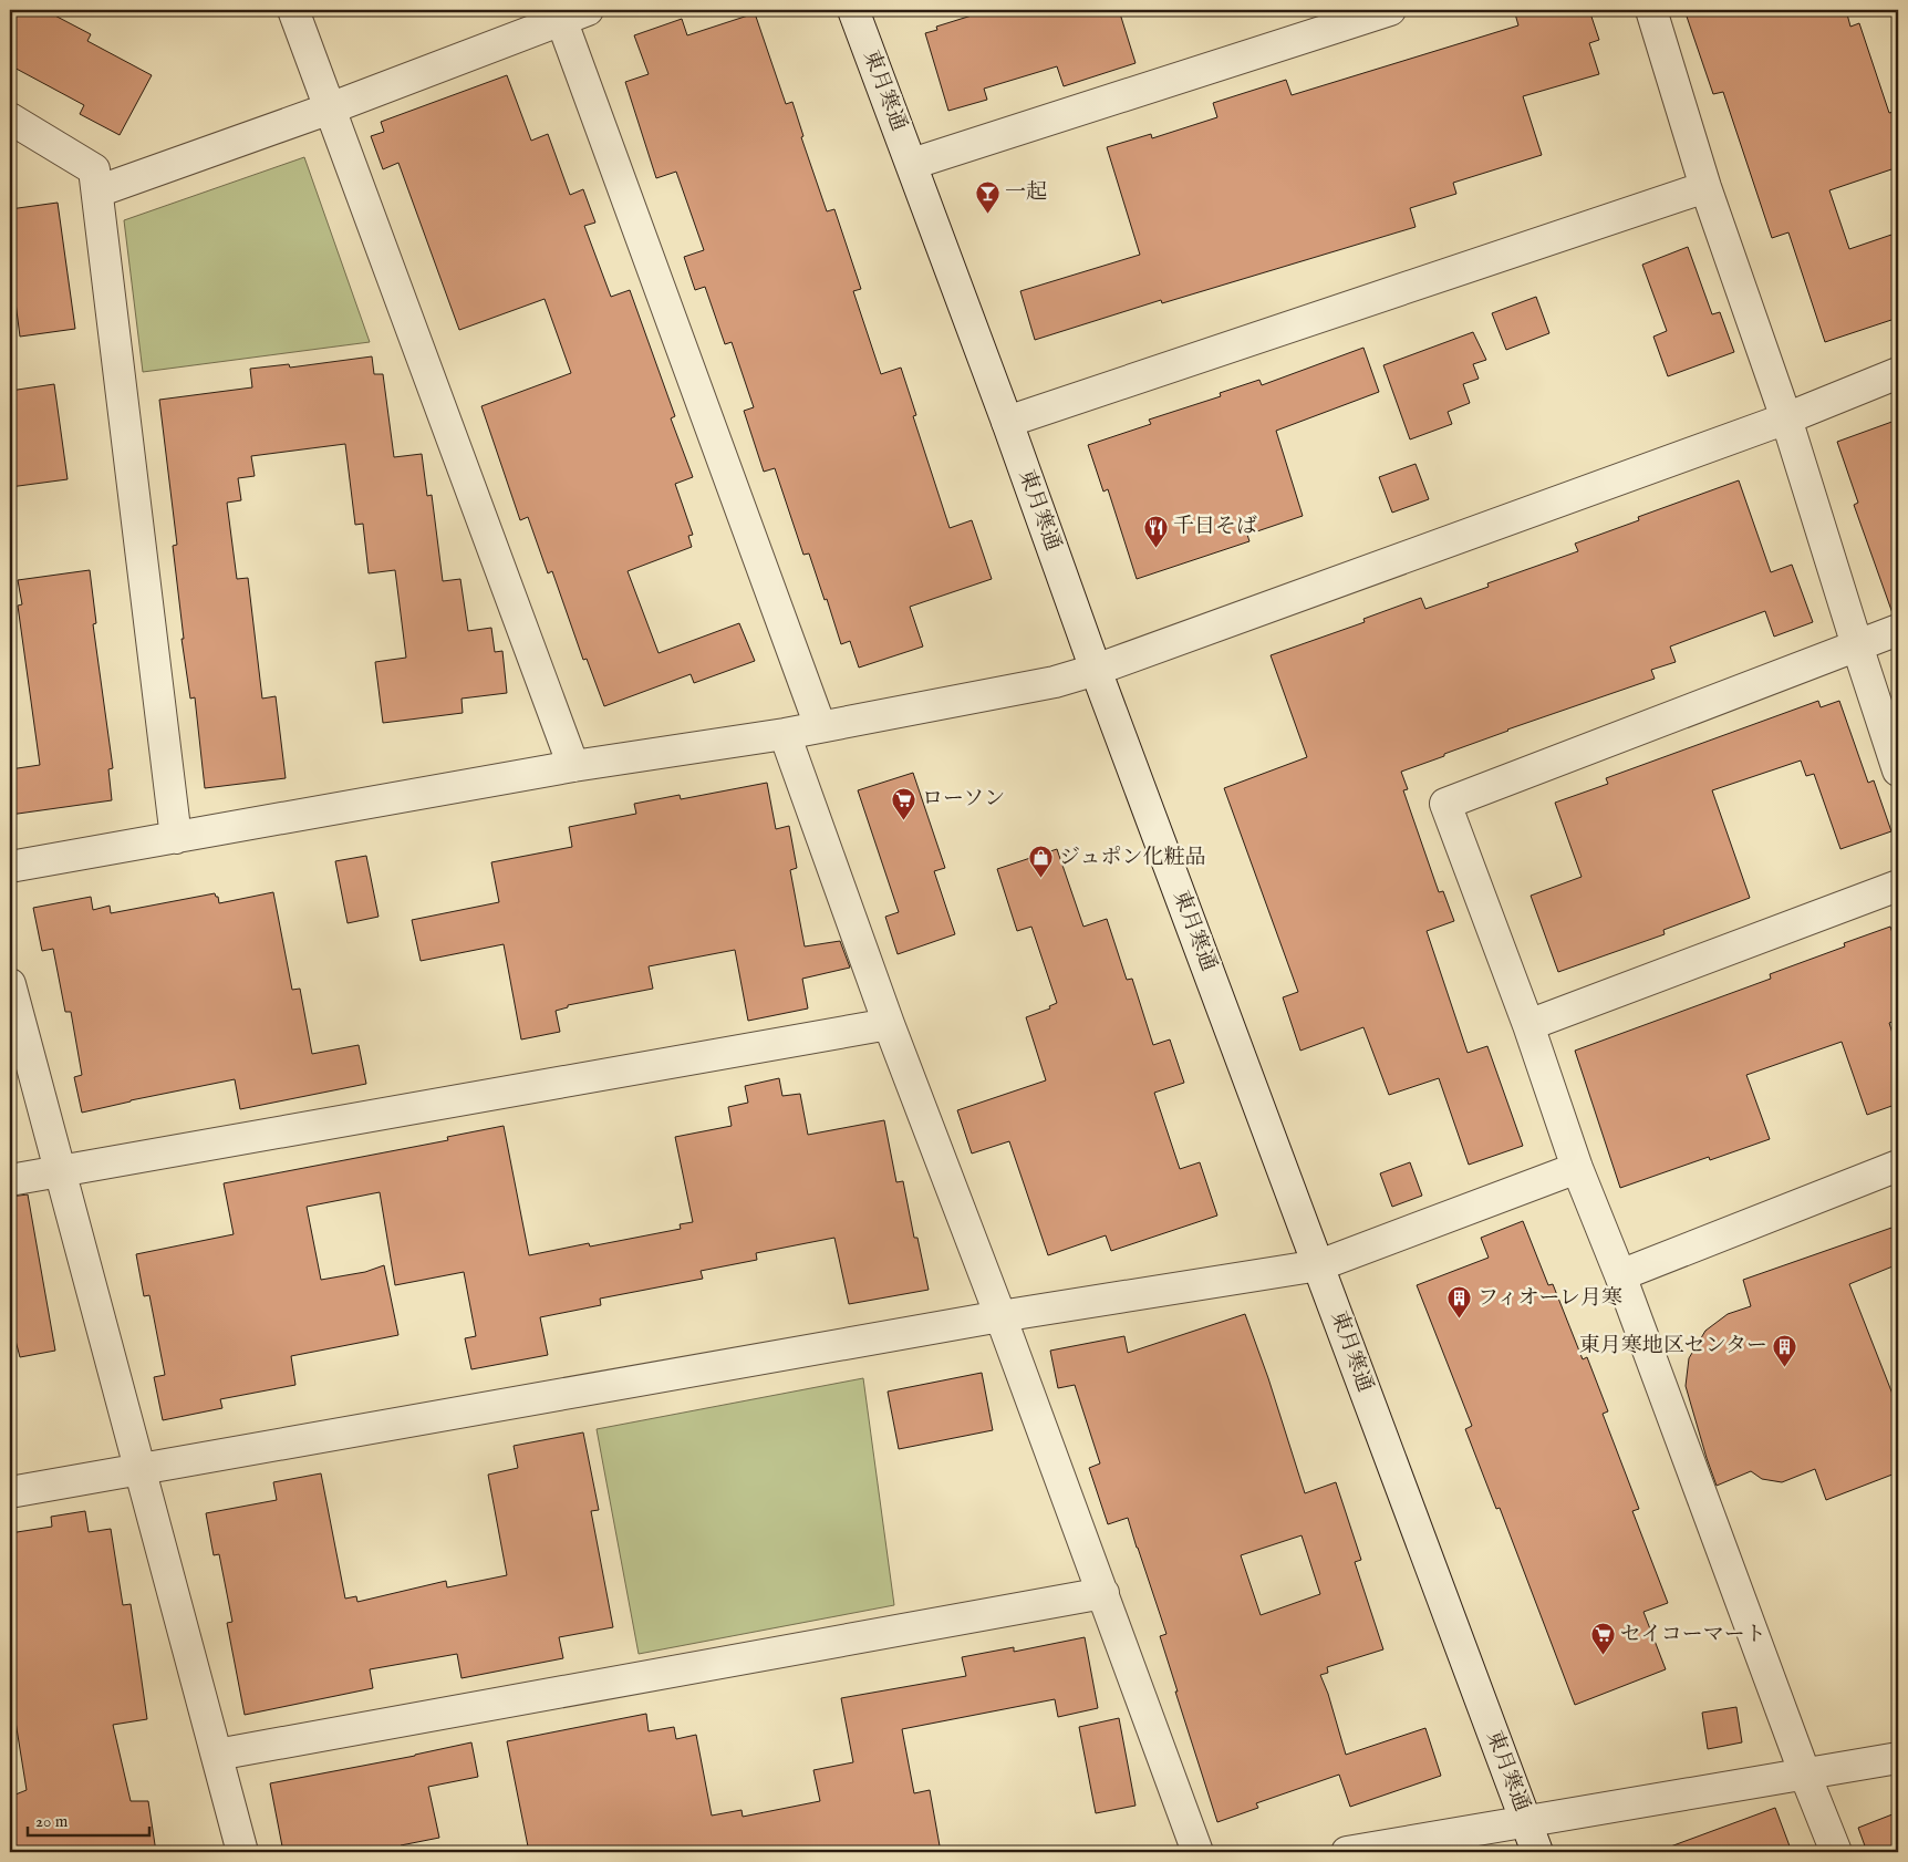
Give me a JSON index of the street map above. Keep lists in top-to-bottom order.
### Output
{
  "streets": {
    "street": ["東月寒通"]
  },
  "places": {
    "bar": ["一起"],
    "restaurant": ["千日そば"],
    "supermarket": ["ローソン", "セイコーマート"],
    "shop": ["ジュポン化粧品"],
    "building": ["フィオーレ月寒", "東月寒地区センター"]
  },
  "scale_bar": "20 m"
}
